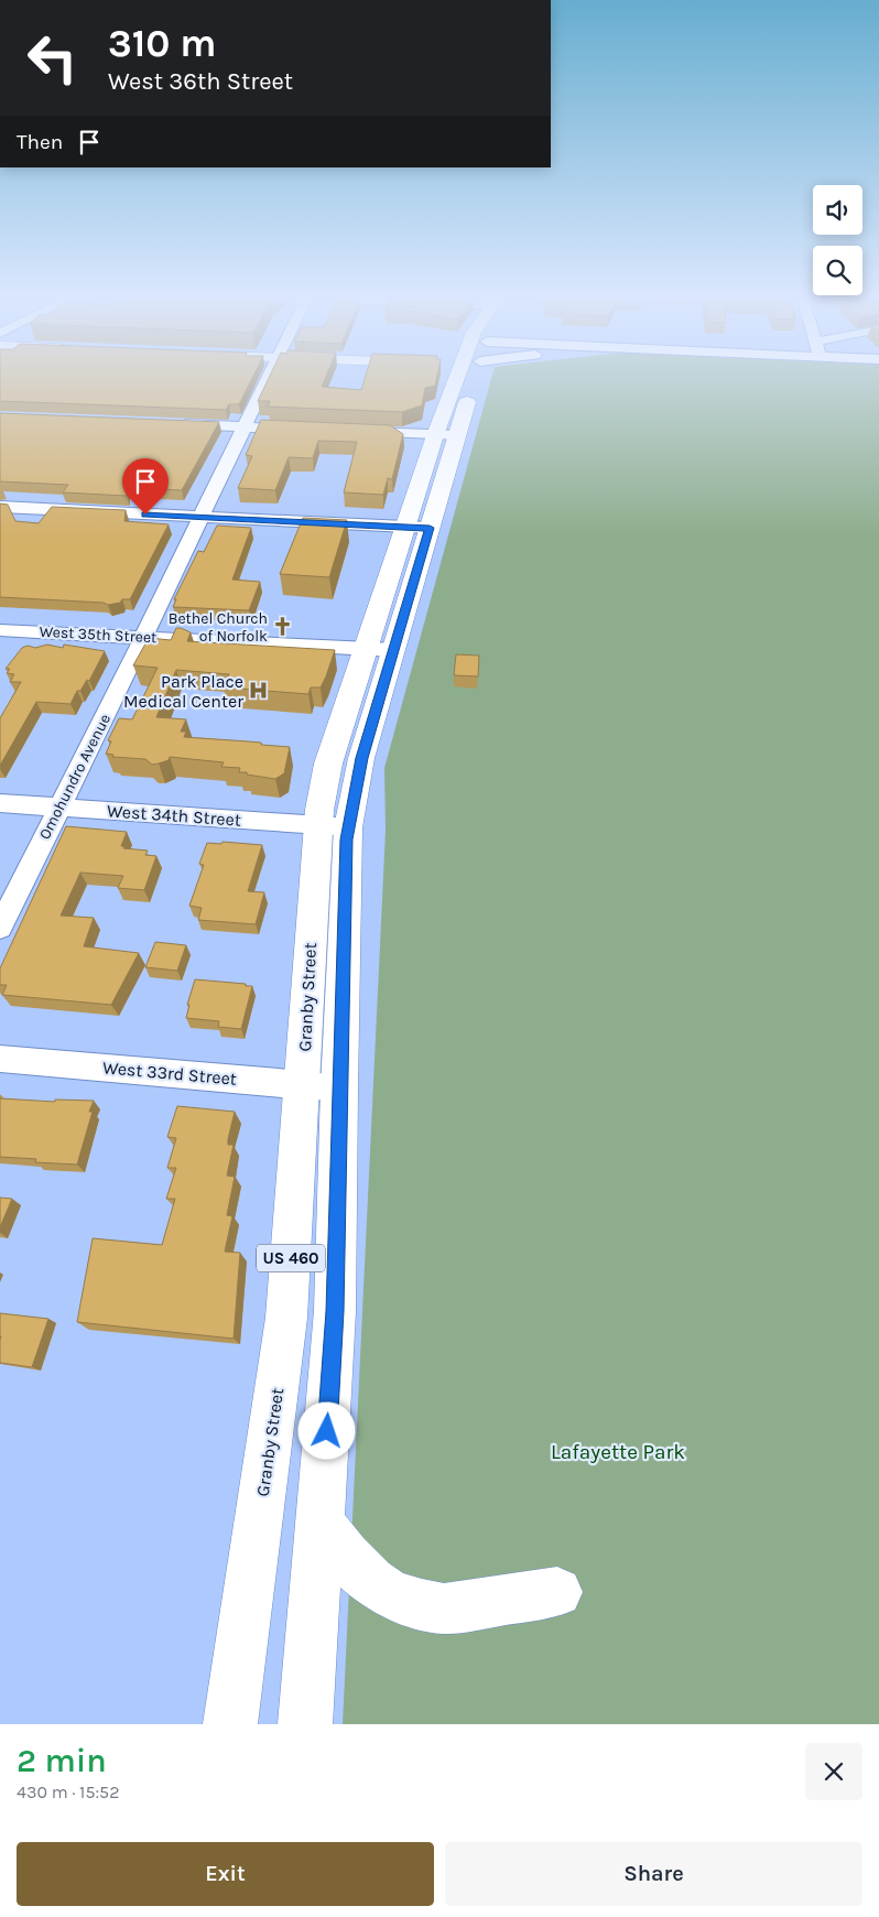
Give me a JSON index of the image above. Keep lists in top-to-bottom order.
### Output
{
  "streets": {
    "main road": ["Granby Street", "US 460"],
    "street": [
      "West 35th Street",
      "Omohundro Avenue",
      "West 34th Street",
      "West 33rd Street"
    ]
  },
  "crossings": [
    ["West 35th Street", "Omohundro Avenue"],
    ["West 35th Street", "Granby Street"],
    ["Omohundro Avenue", "West 34th Street"],
    ["West 34th Street", "Granby Street"],
    ["Granby Street", "West 33rd Street"]
  ],
  "parks": ["Lafayette Park"],
  "places": {
    "church": ["Bethel Church of Norfolk"],
    "hospital": ["Park Place Medical Center"]
  },
  "page": {
    "turn": ["310 m", "West 36th Street"],
    "then": "Then",
    "heading": ["2 min", "430 m · 15:52"],
    "buttons": ["Exit", "Share"]
  }
}
